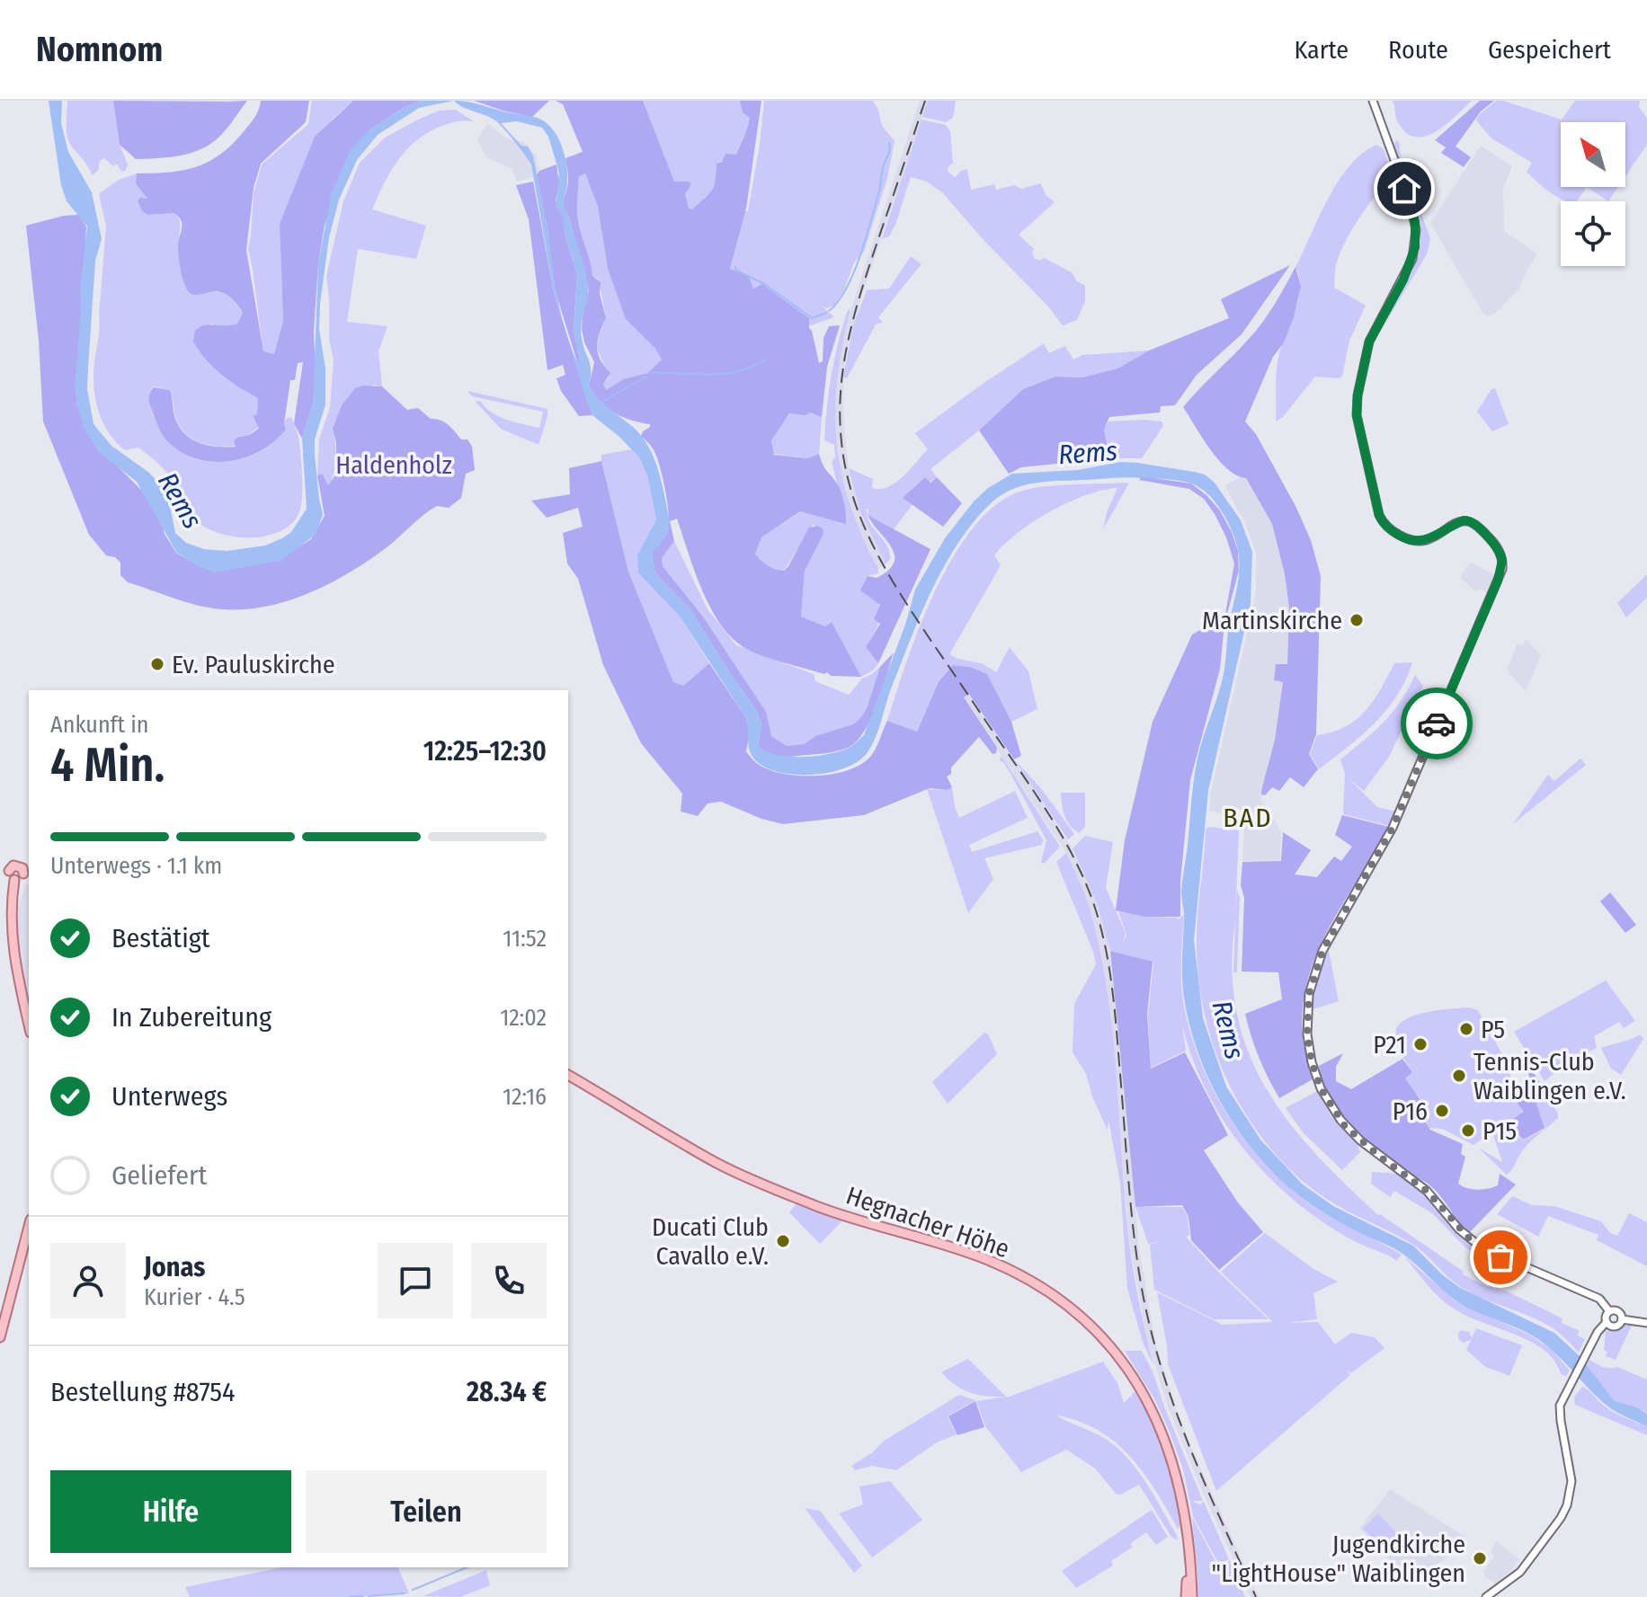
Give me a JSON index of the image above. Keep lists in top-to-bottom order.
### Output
{
  "streets": {
    "main road": ["Hegnacher Höhe"]
  },
  "districts": ["BAD"],
  "water": ["Rems"],
  "parks": ["Haldenholz"],
  "places": [
    "Martinskirche",
    "Ev. Pauluskirche",
    "P5",
    "P21",
    "Tennis-Club Waiblingen e.V.",
    "P16",
    "P15",
    "Ducati Club Cavallo e.V.",
    "Jugendkirche \"LightHouse\" Waiblingen"
  ],
  "north": "top left",
  "page": {
    "header": "Nomnom",
    "nav": ["Karte", "Route", "Gespeichert"],
    "heading": ["4 Min.", "Ankunft in", "12:25–12:30"],
    "panel": [
      "Jonas",
      "Kurier · 4.5",
      "Bestellung #8754",
      "28.34 €"
    ],
    "bar": "Unterwegs · 1.1 km",
    "list": [
      ["Bestätigt", "11:52"],
      ["In Zubereitung", "12:02"],
      ["Unterwegs", "12:16"],
      "Geliefert"
    ],
    "buttons": ["Hilfe", "Teilen"]
  }
}
